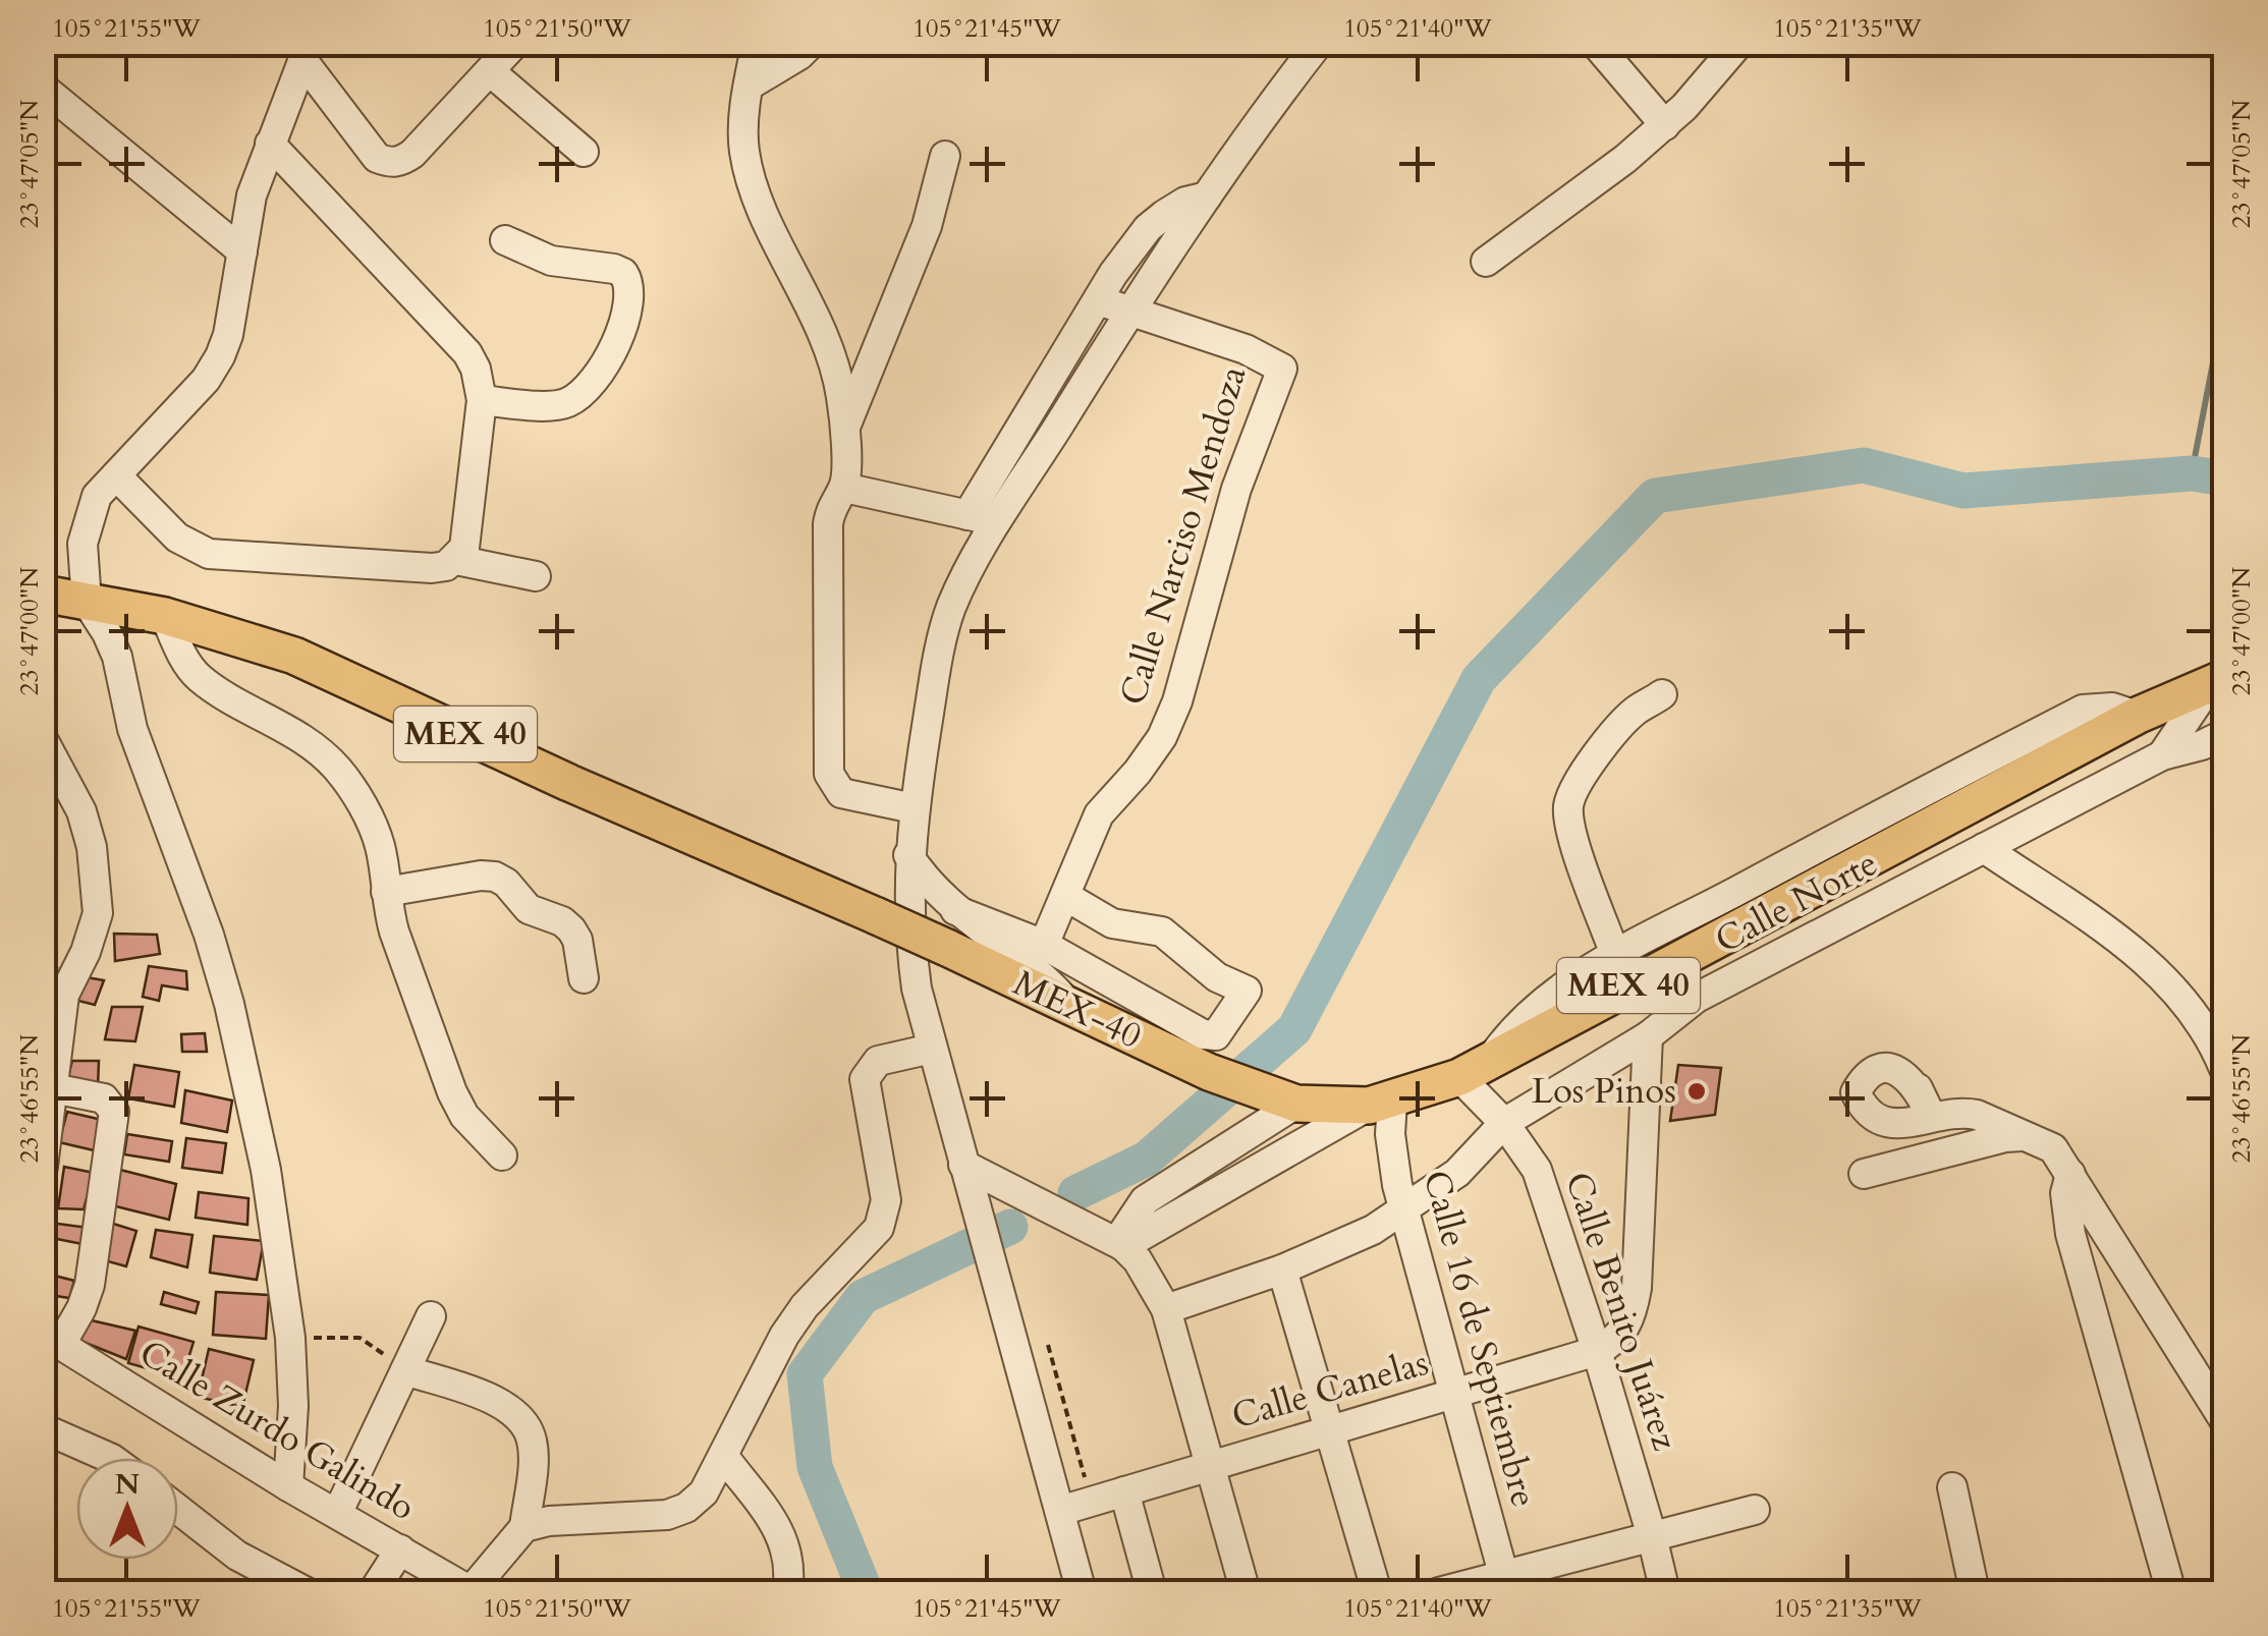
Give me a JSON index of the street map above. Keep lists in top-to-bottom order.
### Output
{
  "streets": {
    "main road": ["MEX 40", "MEX-40"],
    "street": [
      "Calle Narciso Mendoza",
      "Calle Norte",
      "Calle Benito Juárez",
      "Calle 16 de Septiembre",
      "Calle Canelas",
      "Calle Zurdo Galindo"
    ]
  },
  "crossings": [
    ["MEX 40", "MEX-40"],
    ["MEX 40", "Calle Benito Juárez"],
    ["MEX 40", "Calle 16 de Septiembre"],
    ["Calle Norte", "Calle Benito Juárez"],
    ["Calle Norte", "Calle 16 de Septiembre"],
    ["Calle Benito Juárez", "Calle Canelas"],
    ["Calle 16 de Septiembre", "Calle Canelas"]
  ],
  "places": ["Los Pinos"],
  "north": "top",
  "coordinates": [
    "105°21'55\"W",
    "105°21'50\"W",
    "105°21'45\"W",
    "105°21'40\"W",
    "105°21'35\"W",
    "23°47'05\"N",
    "23°47'00\"N",
    "23°46'55\"N"
  ]
}
